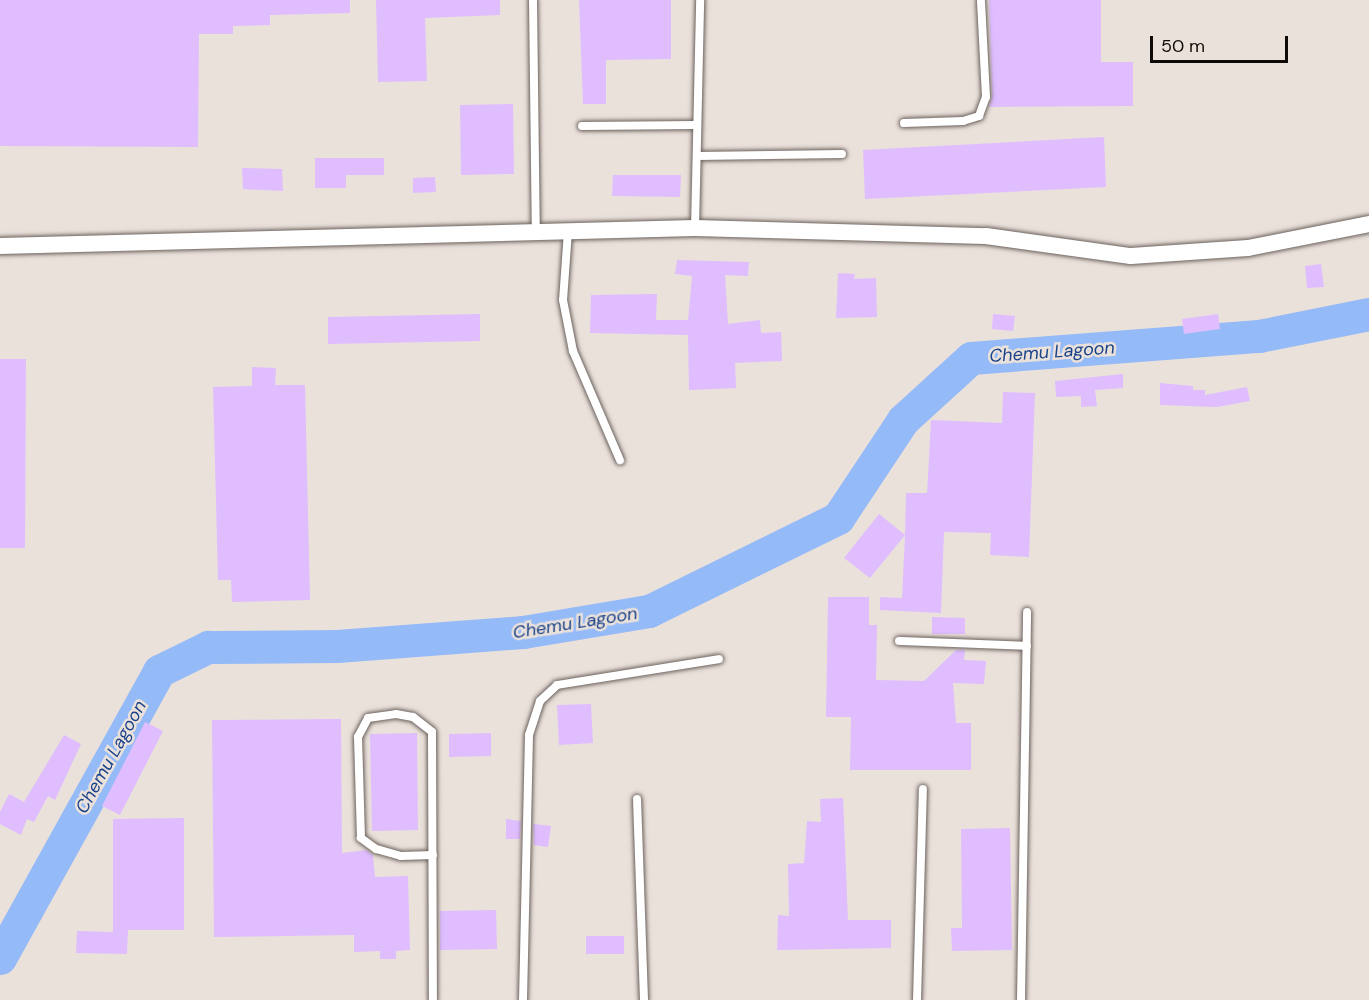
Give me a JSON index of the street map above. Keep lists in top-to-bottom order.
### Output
{
  "water": ["Chemu Lagoon"],
  "scale_bar": "50 m"
}
